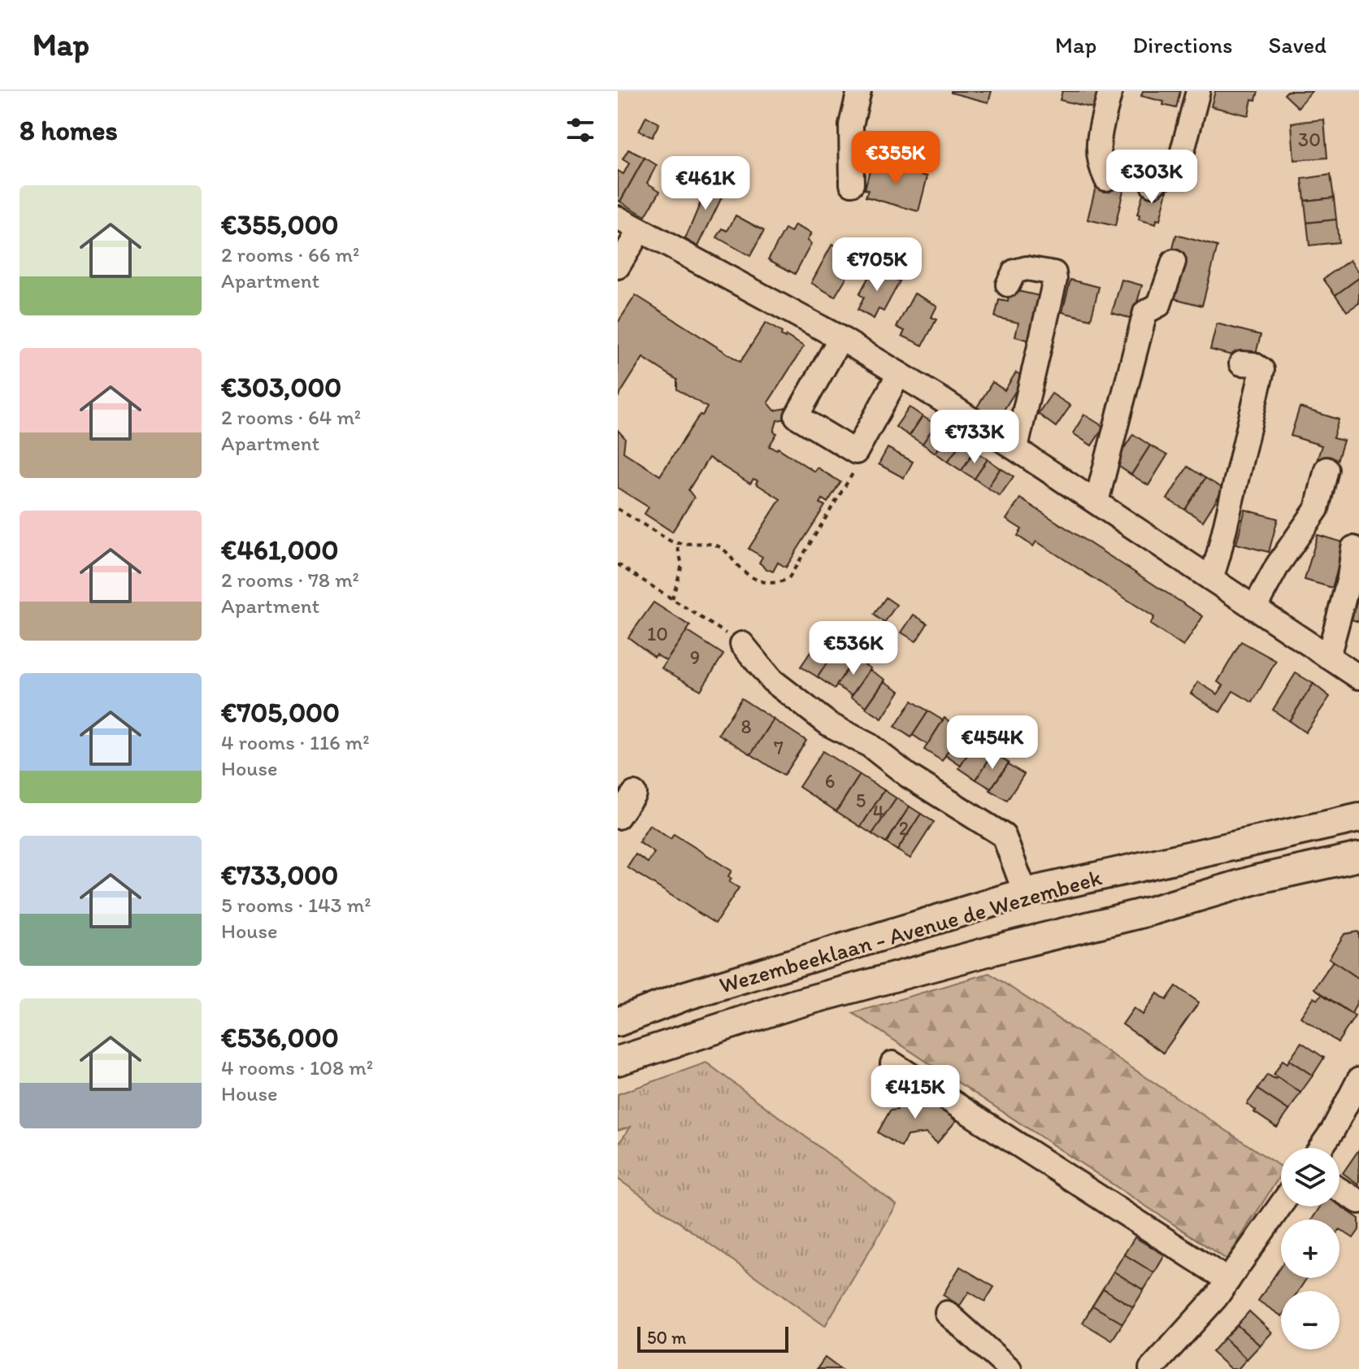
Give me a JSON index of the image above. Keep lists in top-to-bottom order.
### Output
{
  "streets": {
    "main road": ["Wezembeeklaan - Avenue de Wezembeek"]
  },
  "house_numbers": [
    "30",
    "10",
    "9",
    "8",
    "7",
    "6",
    "5",
    "4",
    "2"
  ],
  "scale_bar": "50 m",
  "page": {
    "header": "Map",
    "nav": ["Map", "Directions", "Saved"],
    "heading": "8 homes",
    "price": [
      "€355K",
      "€303K",
      "€461K",
      "€705K",
      "€733K",
      "€536K",
      "€454K",
      "€415K"
    ],
    "list": [
      {
        "name": "€355,000",
        "note": "2 rooms · 66 m² · Apartment"
      },
      {
        "name": "€303,000",
        "note": "2 rooms · 64 m² · Apartment"
      },
      {
        "name": "€461,000",
        "note": "2 rooms · 78 m² · Apartment"
      },
      {
        "name": "€705,000",
        "note": "4 rooms · 116 m² · House"
      },
      {
        "name": "€733,000",
        "note": "5 rooms · 143 m² · House"
      },
      {
        "name": "€536,000",
        "note": "4 rooms · 108 m² · House"
      }
    ],
    "map_buttons": ["+", "−"],
    "scale": "50 m"
  }
}
